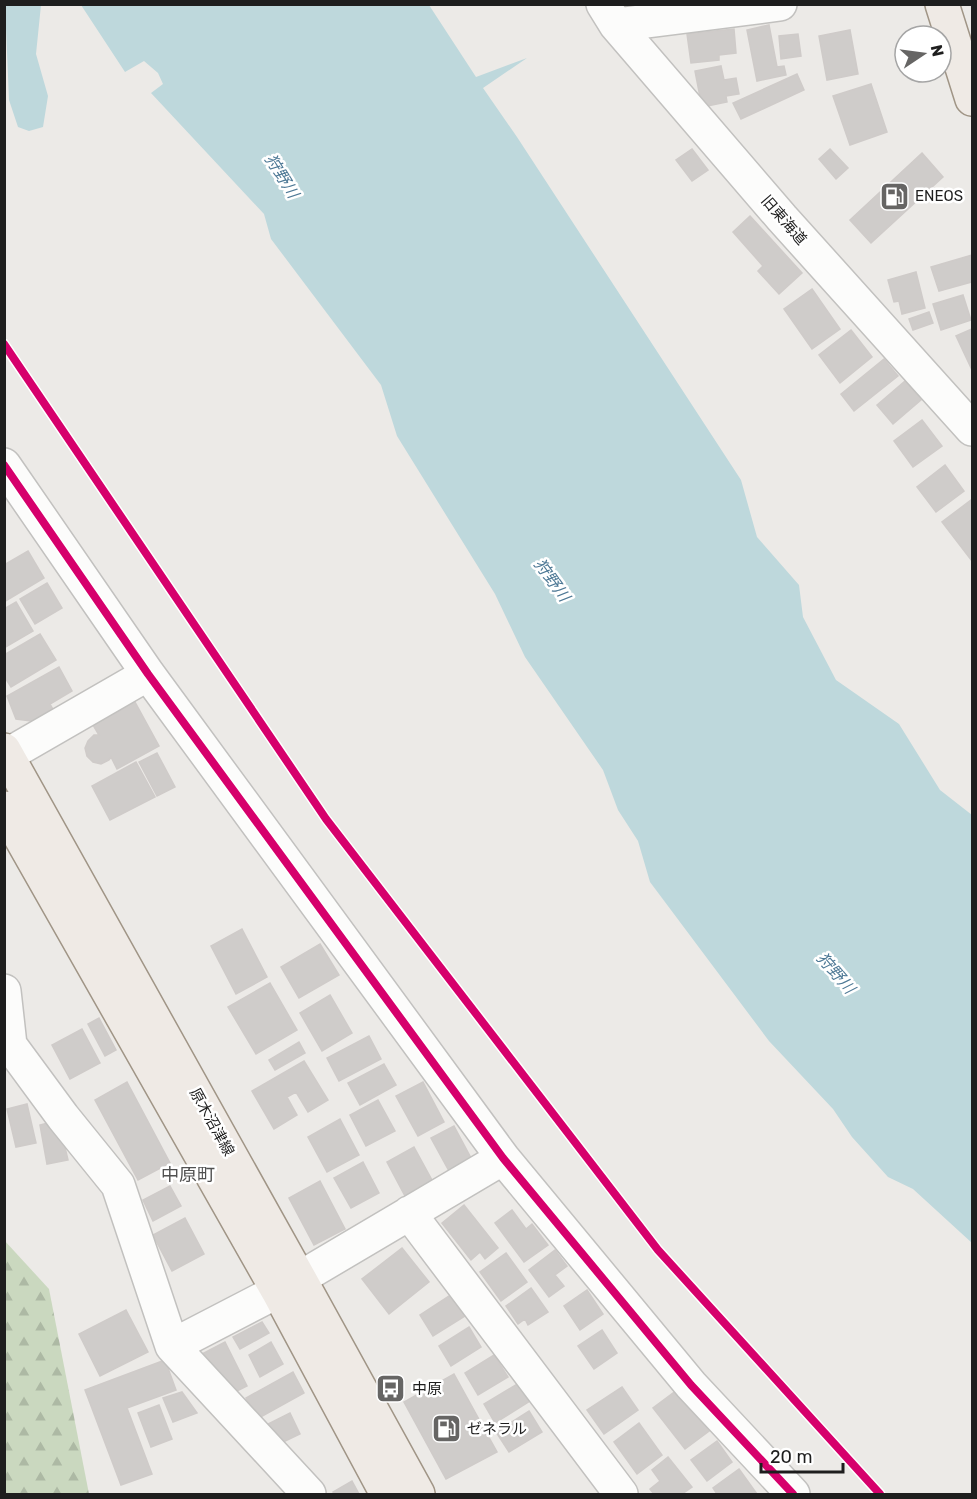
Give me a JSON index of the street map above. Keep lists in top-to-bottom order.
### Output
{
  "streets": {
    "main road": ["原木沼津線"],
    "street": ["旧東海道"]
  },
  "districts": ["中原町"],
  "water": ["狩野川"],
  "places": {
    "fuel station": ["ENEOS", "ゼネラル"],
    "bus stop": ["中原"]
  },
  "scale_bar": "20 m",
  "north": "right"
}
